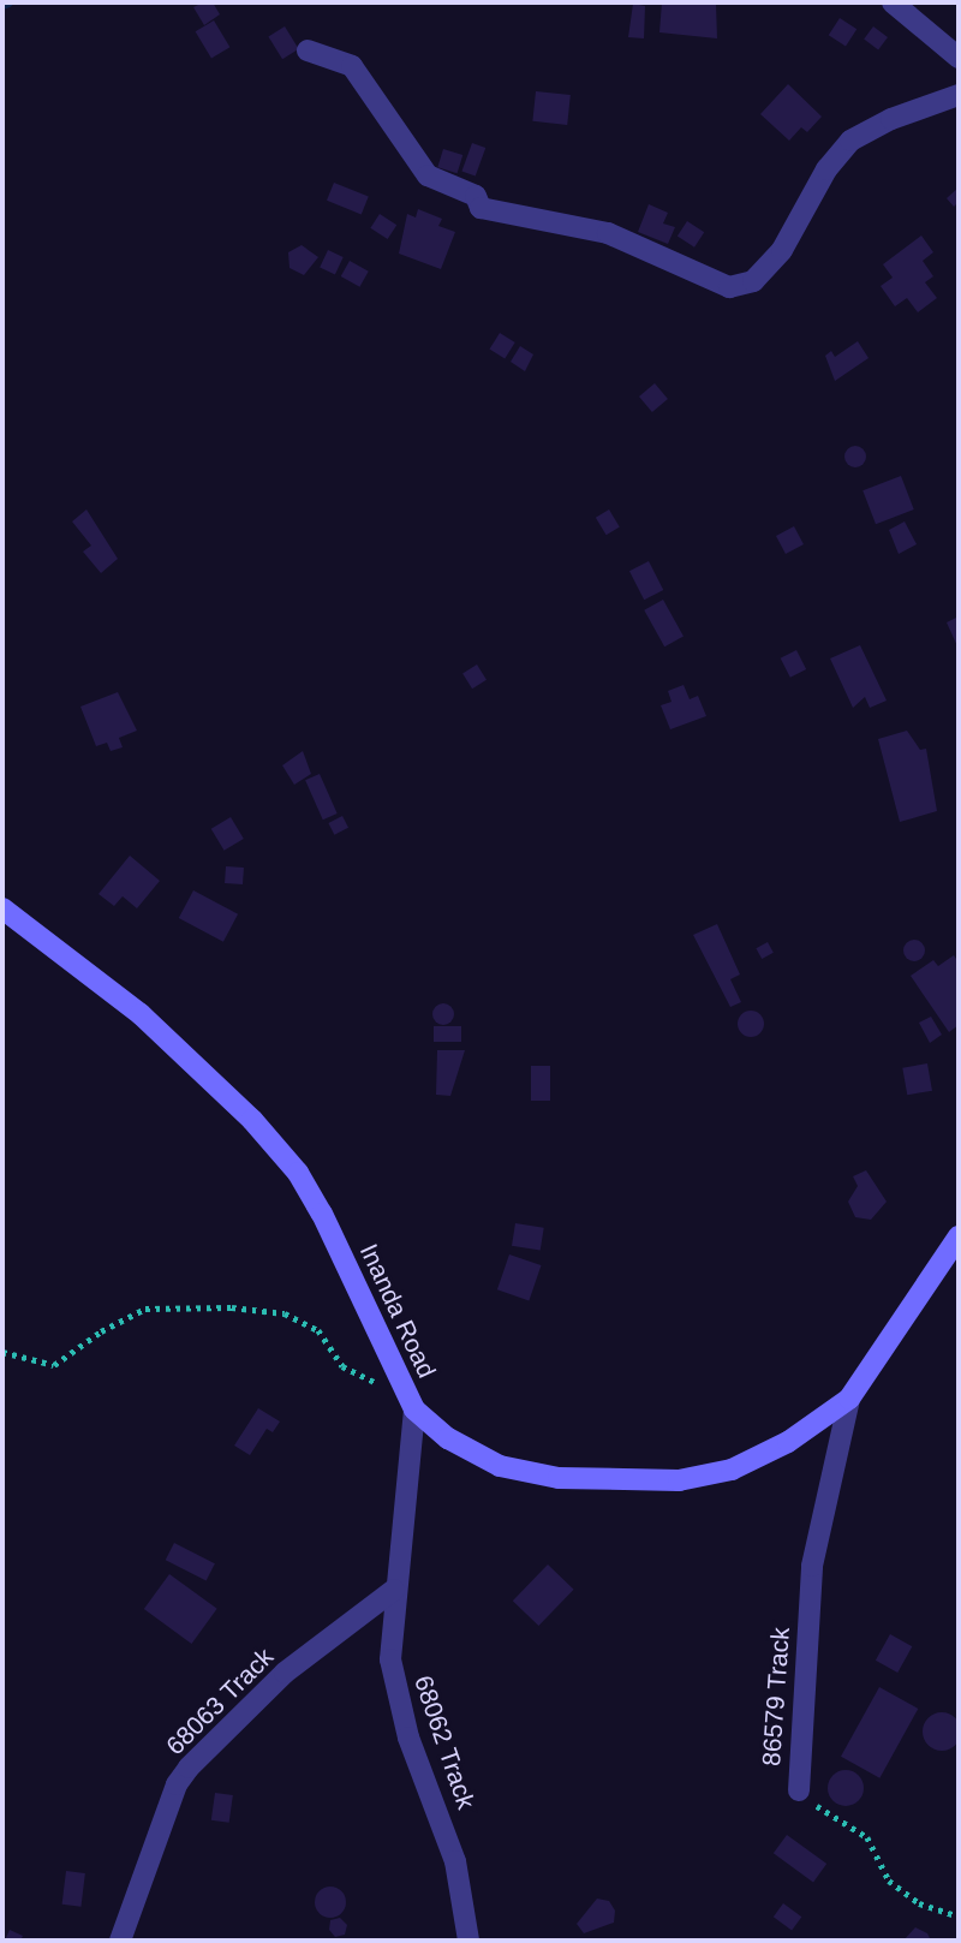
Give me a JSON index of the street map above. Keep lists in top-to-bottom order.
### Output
{
  "streets": {
    "street": [
      "Inanda Road",
      "86579 Track",
      "68063 Track",
      "68062 Track"
    ]
  },
  "crossings": [
    ["Inanda Road", "86579 Track"],
    ["Inanda Road", "68062 Track"],
    ["68063 Track", "68062 Track"]
  ]
}
